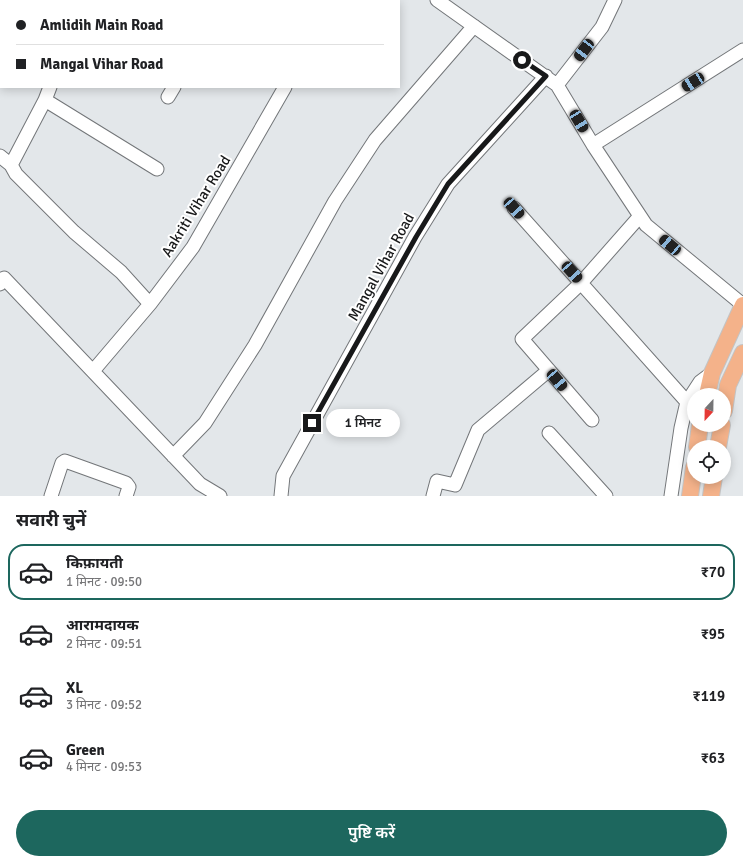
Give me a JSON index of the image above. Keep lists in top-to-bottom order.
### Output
{
  "streets": {
    "street": ["Aakriti Vihar Road", "Mangal Vihar Road"]
  },
  "north": "bottom",
  "page": {
    "banner": ["Amlidih Main Road", "Mangal Vihar Road"],
    "bubble": "1 मिनट",
    "heading": "सवारी चुनें",
    "list": [
      {
        "name": "किफ़ायती",
        "note": "1 मिनट · 09:50",
        "value": "₹70"
      },
      {
        "name": "आरामदायक",
        "note": "2 मिनट · 09:51",
        "value": "₹95"
      },
      {
        "name": "XL",
        "note": "3 मिनट · 09:52",
        "value": "₹119"
      },
      {
        "name": "Green",
        "note": "4 मिनट · 09:53",
        "value": "₹63"
      }
    ],
    "buttons": "पुष्टि करें"
  }
}
